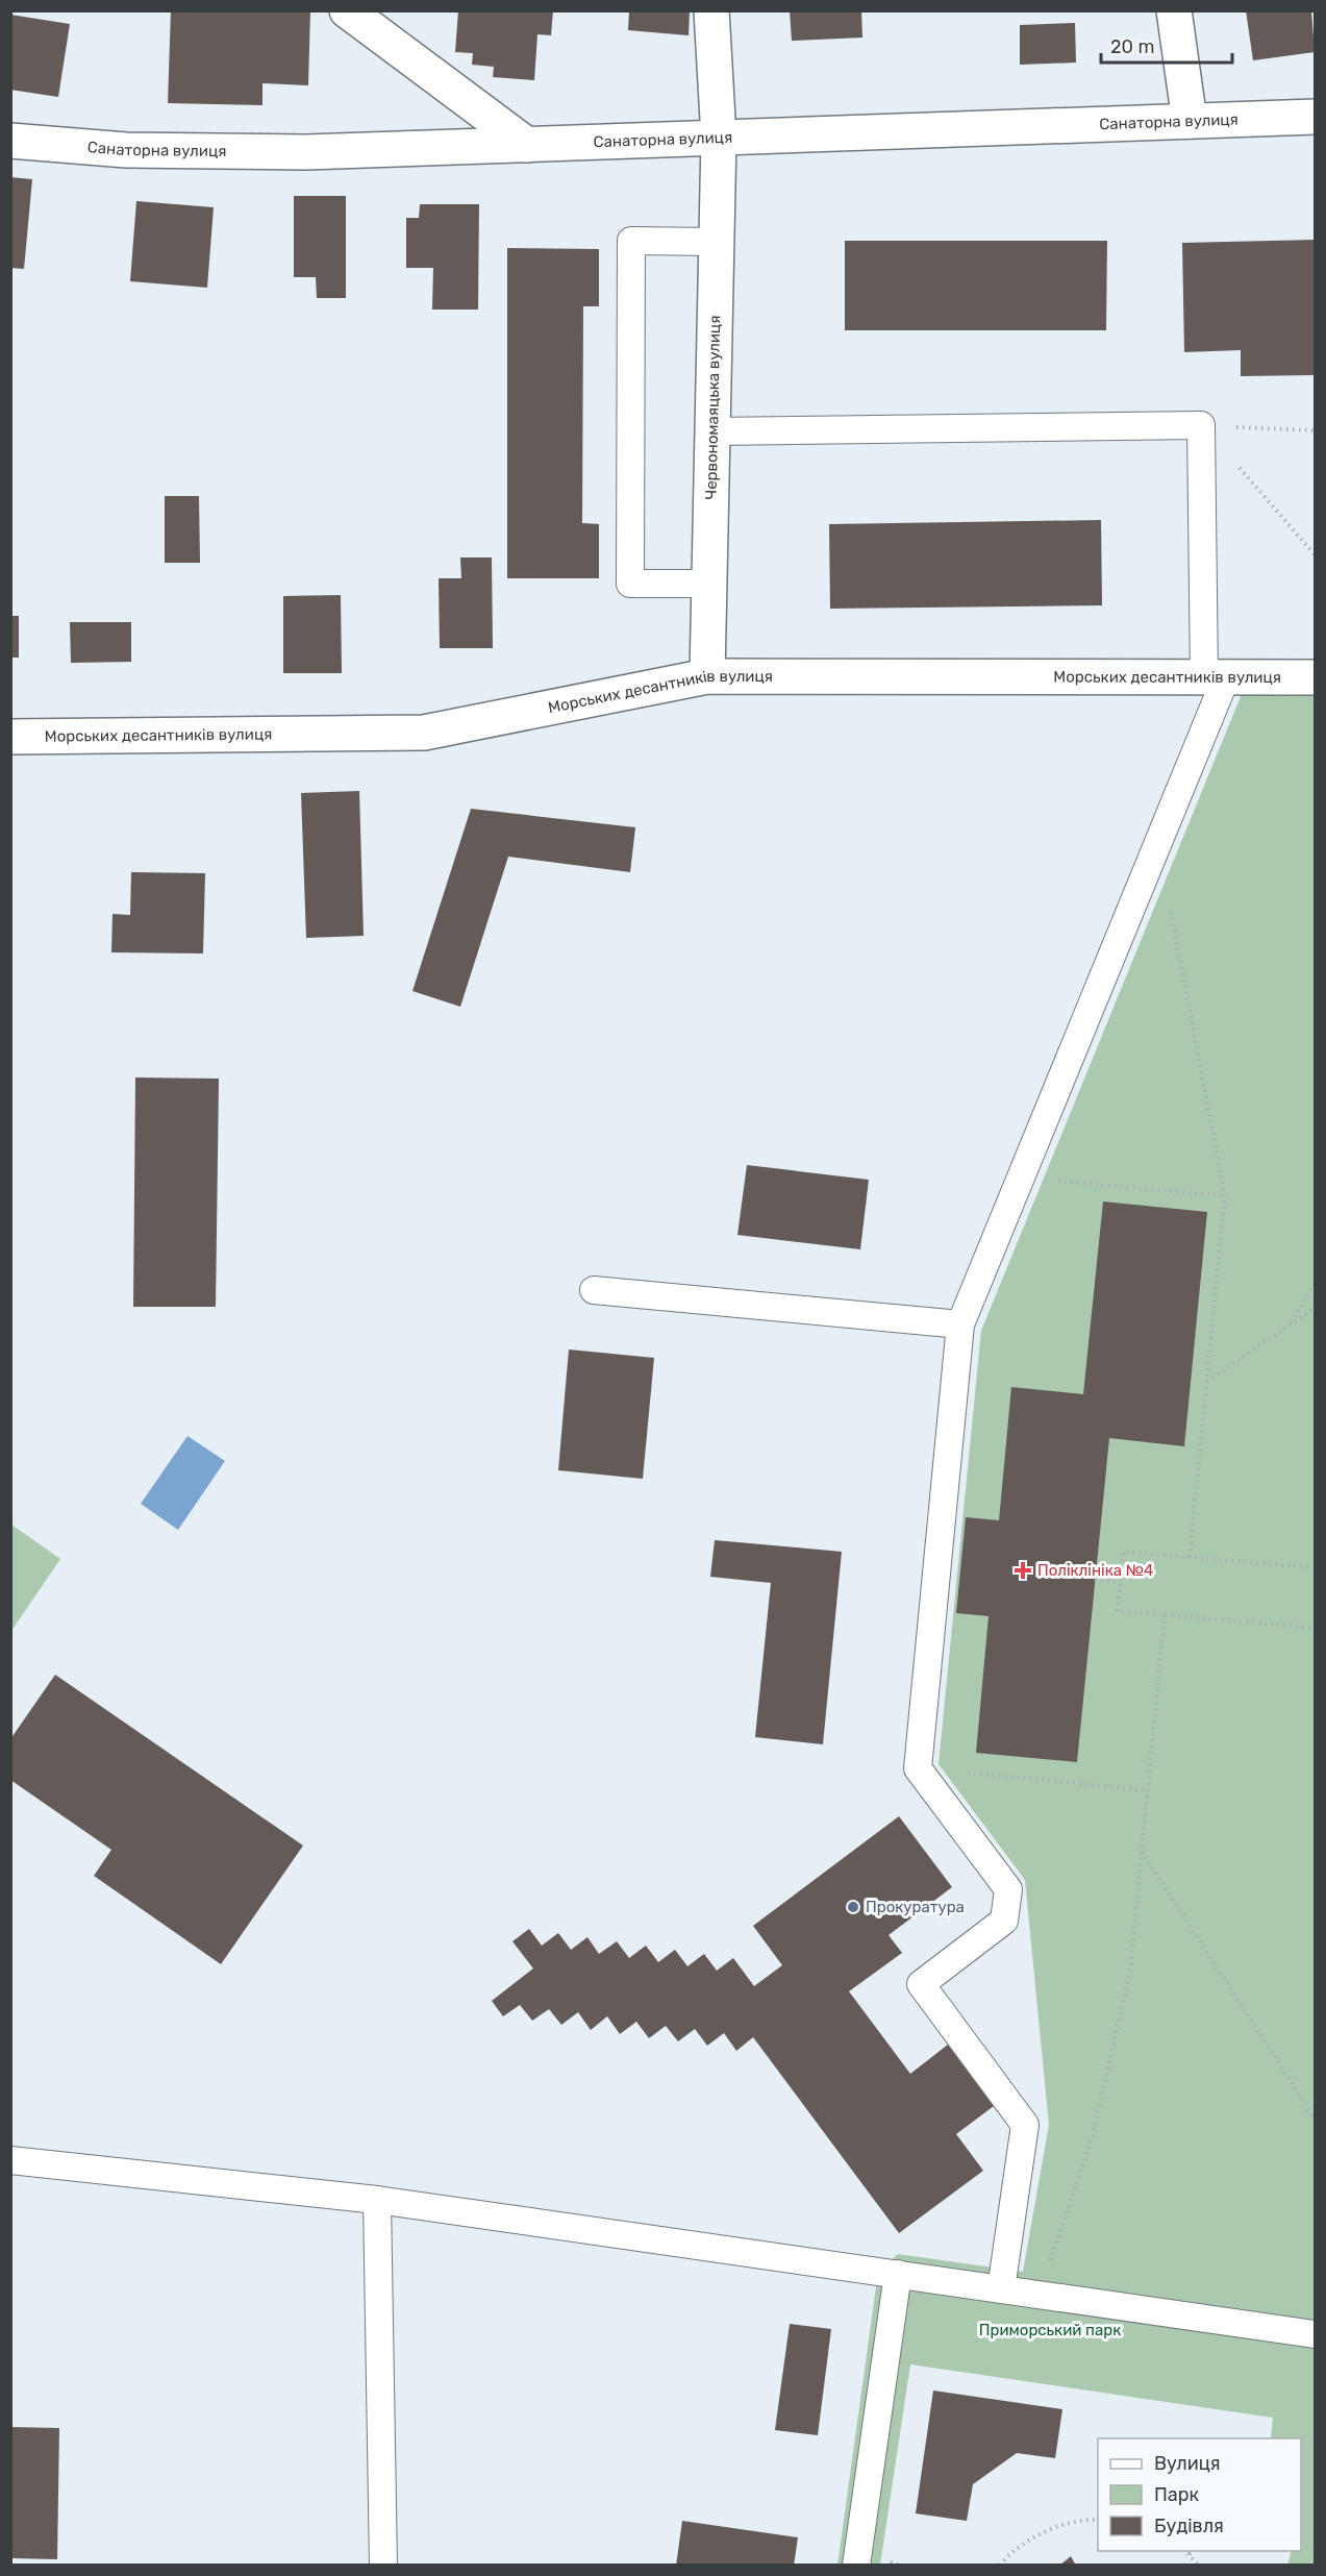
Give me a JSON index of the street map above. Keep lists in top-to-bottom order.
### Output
{
  "streets": {
    "street": ["Санаторна вулиця", "Червономаяцька вулиця", "Морських десантників вулиця"]
  },
  "crossings": [
    ["Санаторна вулиця", "Червономаяцька вулиця"],
    ["Червономаяцька вулиця", "Морських десантників вулиця"]
  ],
  "parks": ["Приморський парк"],
  "places": {
    "health": ["Поліклініка №4"],
    "other": ["Прокуратура"]
  },
  "legend": ["Вулиця", "Парк", "Будівля"],
  "scale_bar": "20 m"
}
